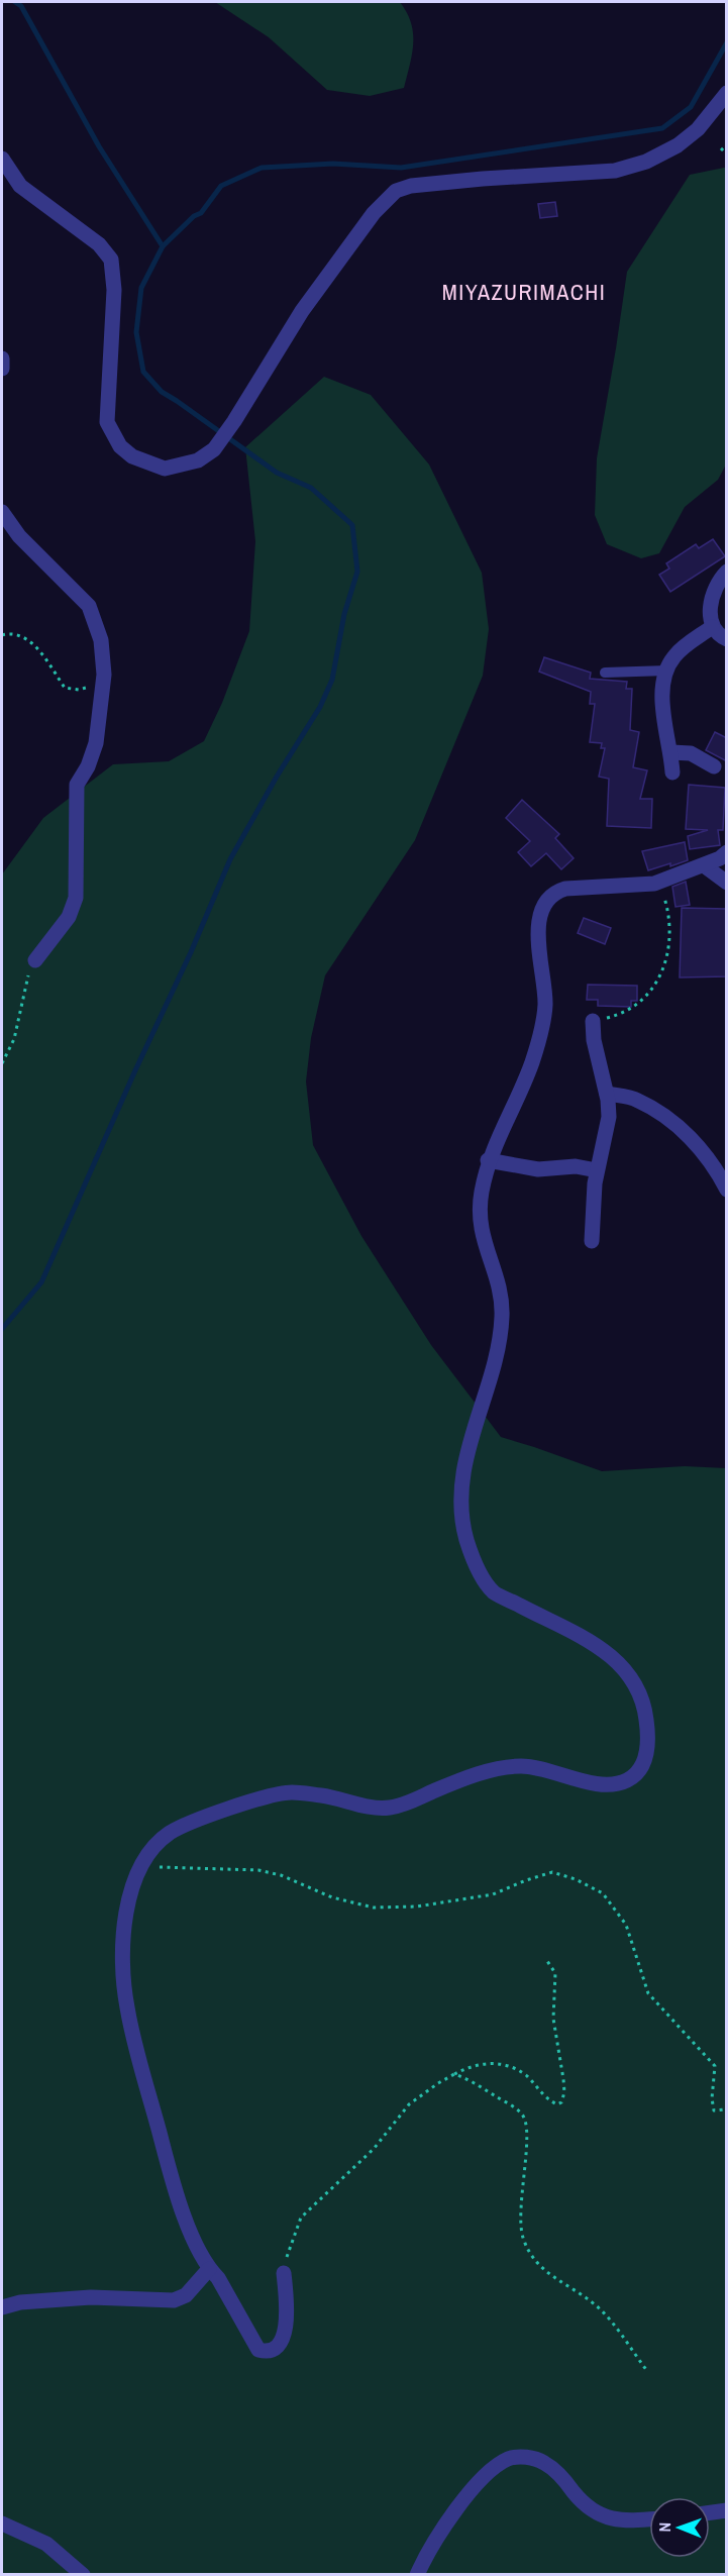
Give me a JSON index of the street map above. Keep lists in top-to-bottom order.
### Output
{
  "districts": ["MIYAZURIMACHI"],
  "north": "left"
}
